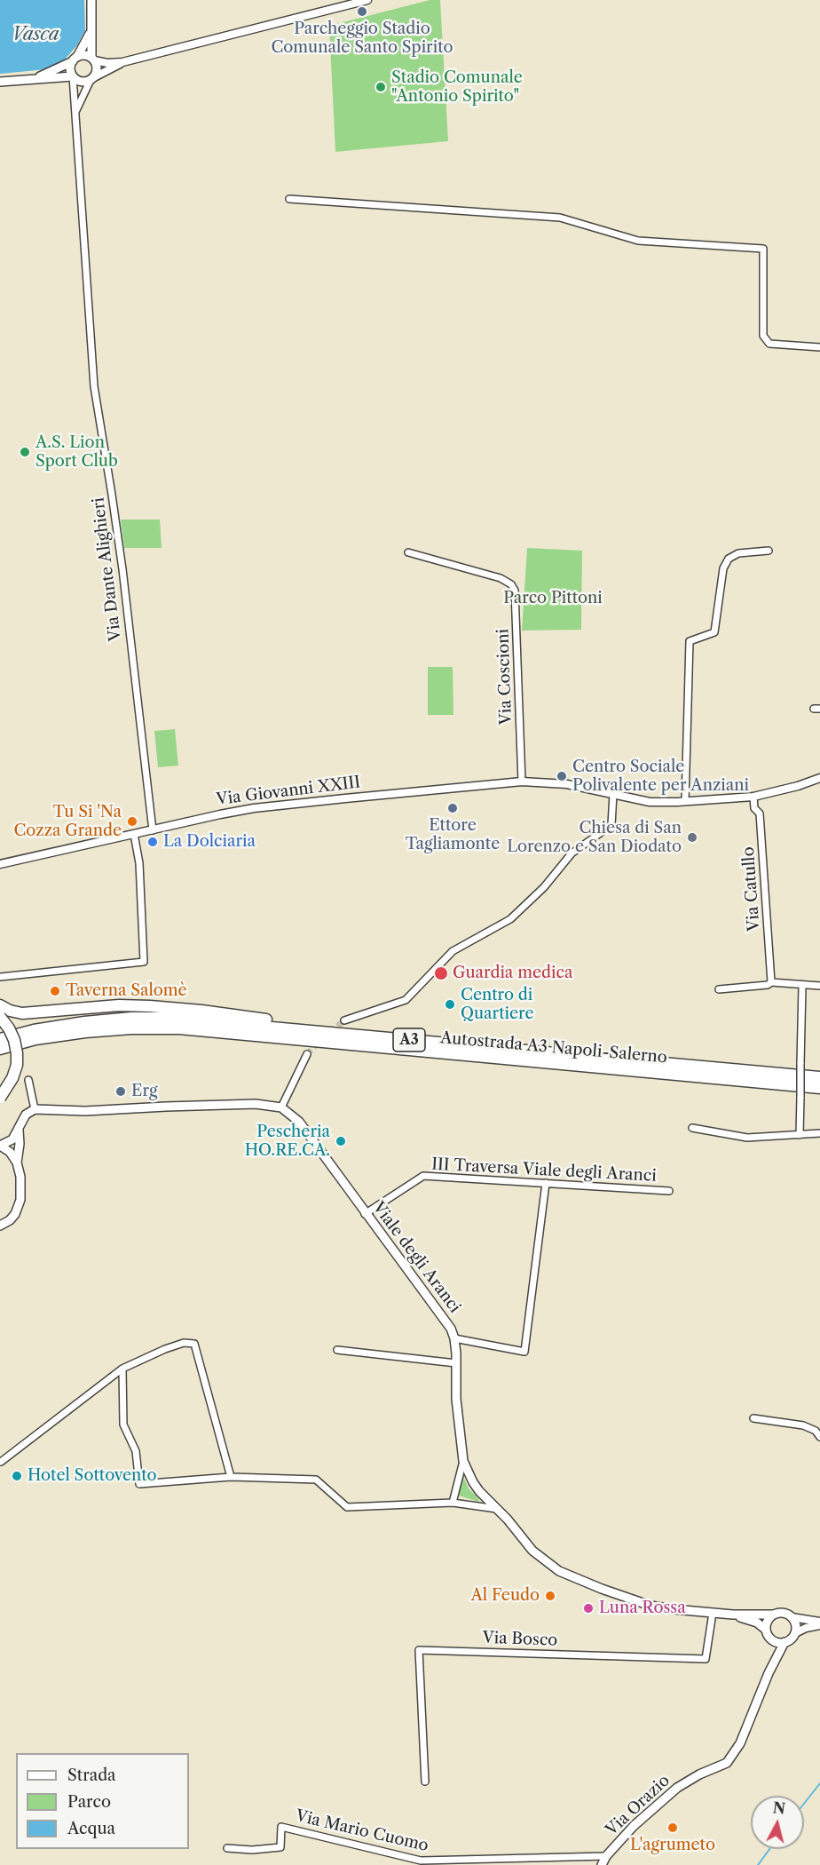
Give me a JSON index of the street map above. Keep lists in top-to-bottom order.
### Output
{
  "streets": {
    "highway": ["A3", "Autostrada A3 Napoli-Salerno"],
    "main road": ["Viale degli Aranci", "Via Orazio"],
    "street": [
      "Via Dante Alighieri",
      "Via Coscioni",
      "Via Giovanni XXIII",
      "Via Catullo",
      "III Traversa Viale degli Aranci",
      "Via Bosco",
      "Via Mario Cuomo"
    ]
  },
  "crossings": [
    ["Via Dante Alighieri", "Via Giovanni XXIII"],
    ["Via Coscioni", "Via Giovanni XXIII"],
    ["Via Giovanni XXIII", "Via Catullo"],
    ["III Traversa Viale degli Aranci", "Viale degli Aranci"],
    ["Viale degli Aranci", "Via Bosco"],
    ["Via Orazio", "Via Mario Cuomo"]
  ],
  "water": ["Vasca"],
  "parks": ["Parco Pittoni"],
  "places": [
    "Parcheggio Stadio Comunale Santo Spirito",
    "Stadio Comunale \"Antonio Spirito\"",
    "A.S. Lion Sport Club",
    "Centro Sociale Polivalente per Anziani",
    "Ettore Tagliamonte",
    "Tu Si 'Na Cozza Grande",
    "Chiesa di San Lorenzo e San Diodato",
    "La Dolciaria",
    "Guardia medica",
    "Taverna Salomè",
    "Centro di Quartiere",
    "Erg",
    "Pescheria HO.RE.CA.",
    "Hotel Sottovento",
    "Al Feudo",
    "Luna Rossa",
    "L'agrumeto"
  ],
  "legend": ["Strada", "Parco", "Acqua"],
  "north": "top"
}
